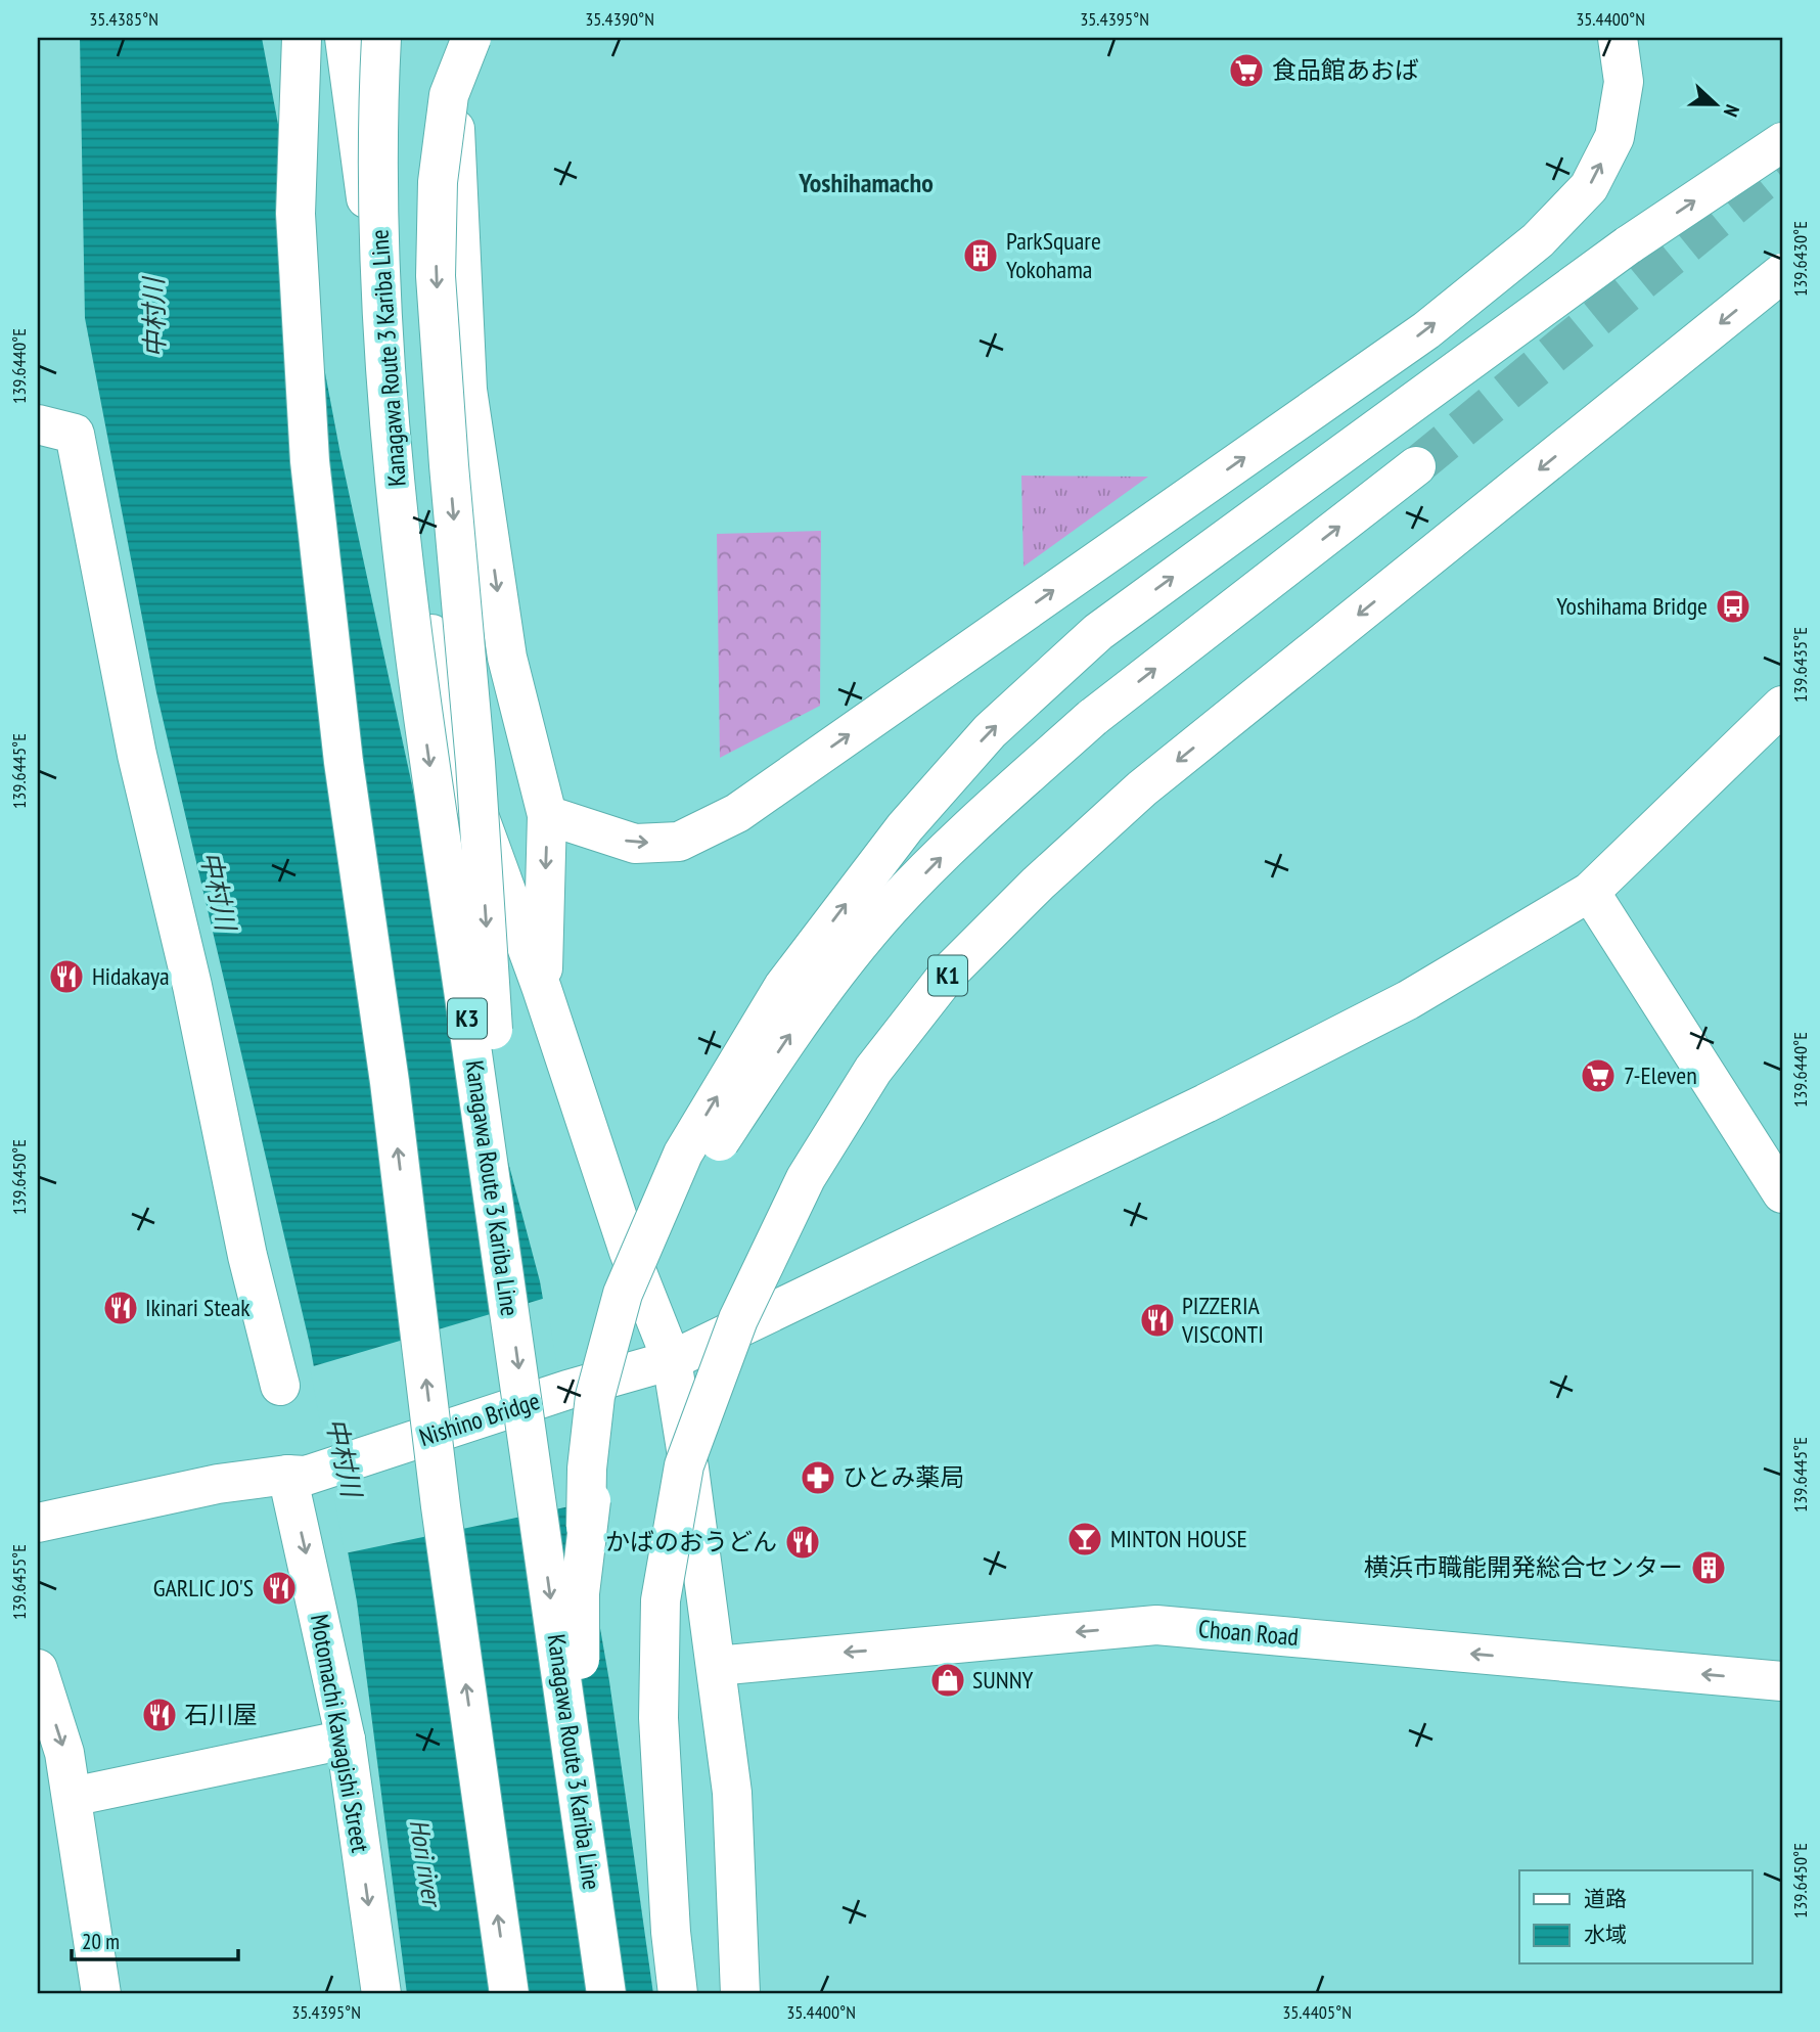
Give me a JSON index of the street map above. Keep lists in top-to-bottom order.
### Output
{
  "streets": {
    "main road": [
      "Kanagawa Route 3 Kariba Line",
      "K1",
      "K3",
      "Nishino Bridge",
      "Choan Road",
      "Motomachi Kawagishi Street"
    ]
  },
  "crossings": [
    ["Nishino Bridge", "Motomachi Kawagishi Street"]
  ],
  "one_way": ["Choan Road"],
  "districts": ["Yoshihamacho"],
  "water": ["中村川", "Hori river"],
  "places": {
    "supermarket": ["食品館あおば", "7-Eleven"],
    "building": ["ParkSquare Yokohama", "横浜市職能開発総合センター"],
    "bus stop": ["Yoshihama Bridge"],
    "restaurant": [
      "Hidakaya",
      "Ikinari Steak",
      "PIZZERIA VISCONTI",
      "かばのおうどん",
      "GARLIC JO'S",
      "石川屋"
    ],
    "pharmacy": ["ひとみ薬局"],
    "bar": ["MINTON HOUSE"],
    "shop": ["SUNNY"]
  },
  "legend": ["道路", "水域"],
  "scale_bar": "20 m",
  "north": "right",
  "coordinates": [
    "35.4385°N",
    "35.4390°N",
    "35.4395°N",
    "35.4400°N",
    "139.6430°E",
    "139.6440°E",
    "139.6435°E",
    "139.6445°E",
    "139.6450°E",
    "139.6455°E",
    "35.4405°N"
  ]
}
